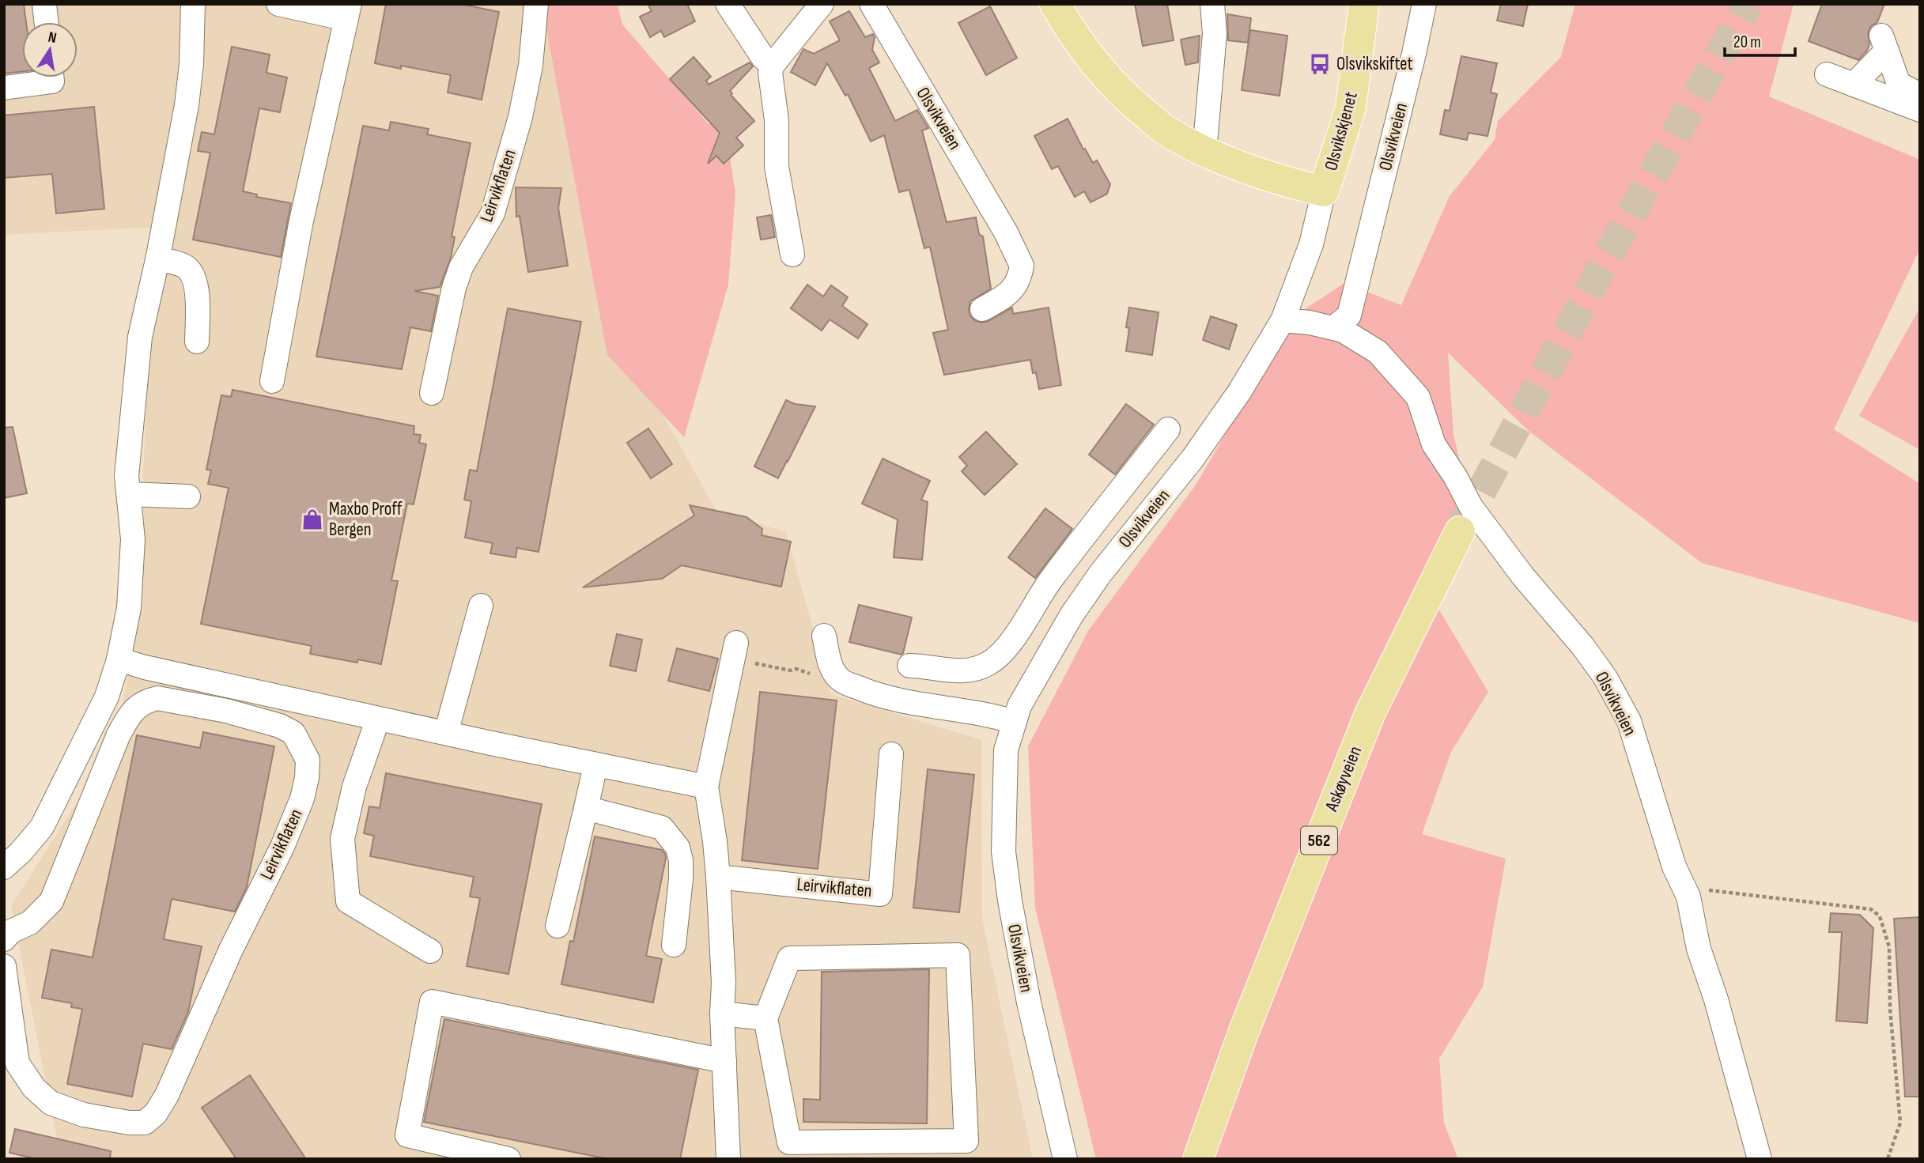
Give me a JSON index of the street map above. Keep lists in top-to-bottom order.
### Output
{
  "streets": {
    "main road": ["Olsvikskjenet", "Askøyveien", "562"],
    "street": ["Olsvikveien", "Leirvikflaten"]
  },
  "crossings": [
    ["Olsvikveien", "Olsvikskjenet"]
  ],
  "places": {
    "bus stop": ["Olsvikskiftet"],
    "shop": ["Maxbo Proff Bergen"]
  },
  "scale_bar": "20 m",
  "north": "top"
}
